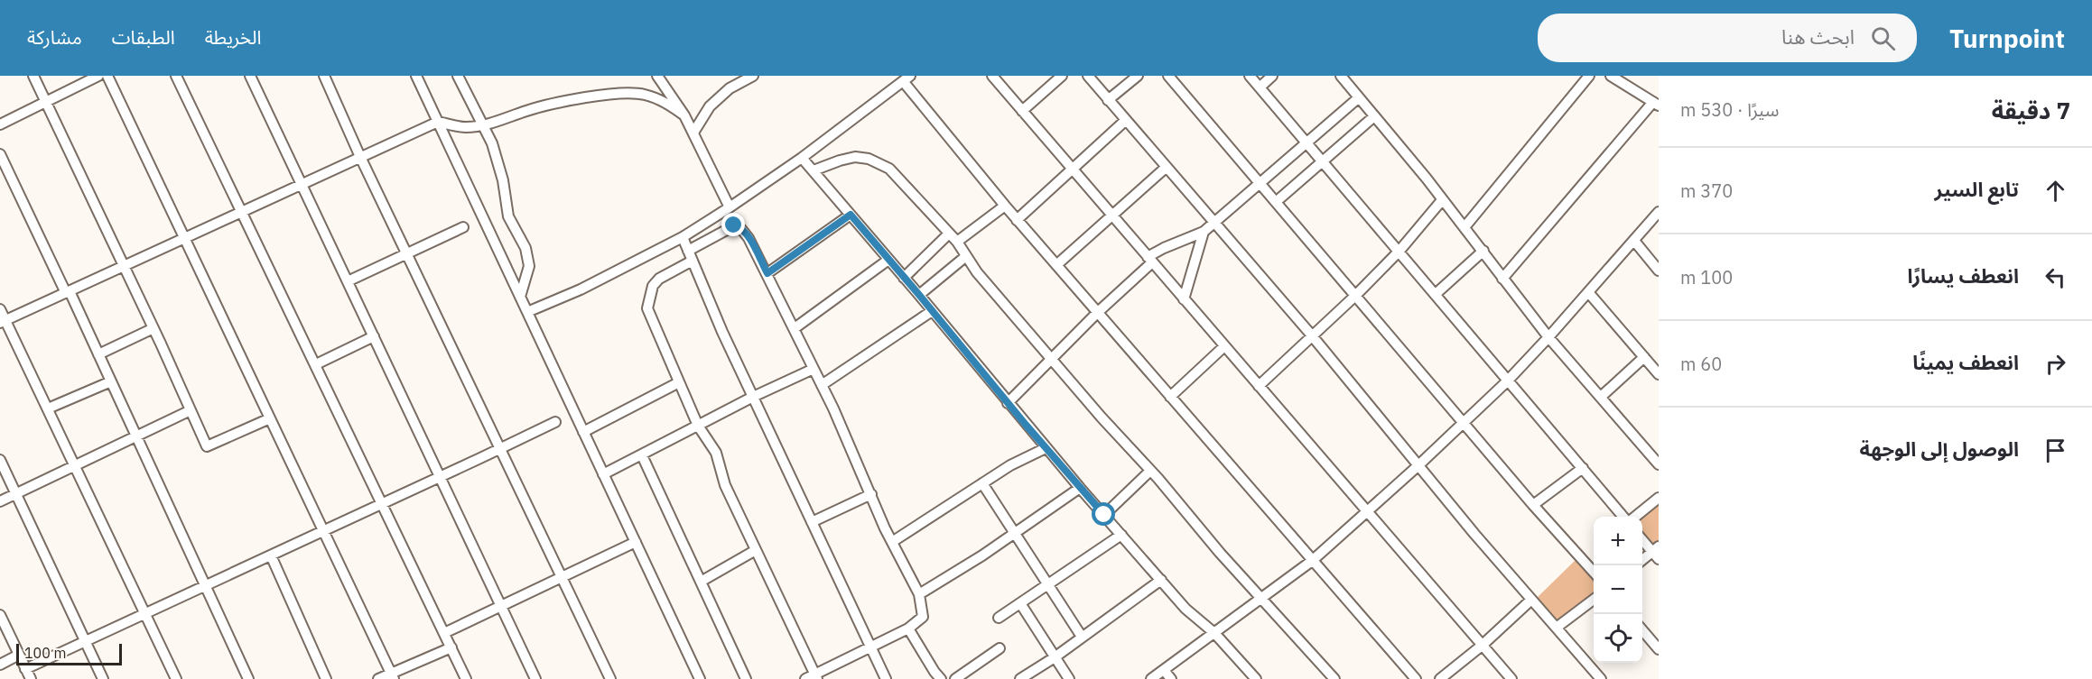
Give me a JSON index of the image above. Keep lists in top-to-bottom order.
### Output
{
  "scale_bar": "100 m",
  "page": {
    "header": "Turnpoint",
    "search": "ابحث هنا",
    "nav": ["الخريطة", "الطبقات", "مشاركة"],
    "heading": ["7 دقيقة", "سيرًا · 530 m"],
    "list": [
      ["تابع السير", "370 m"],
      ["انعطف يسارًا", "100 m"],
      ["انعطف يمينًا", "60 m"],
      "الوصول إلى الوجهة"
    ],
    "map_buttons": ["+", "−"],
    "scale": "100 m"
  }
}
